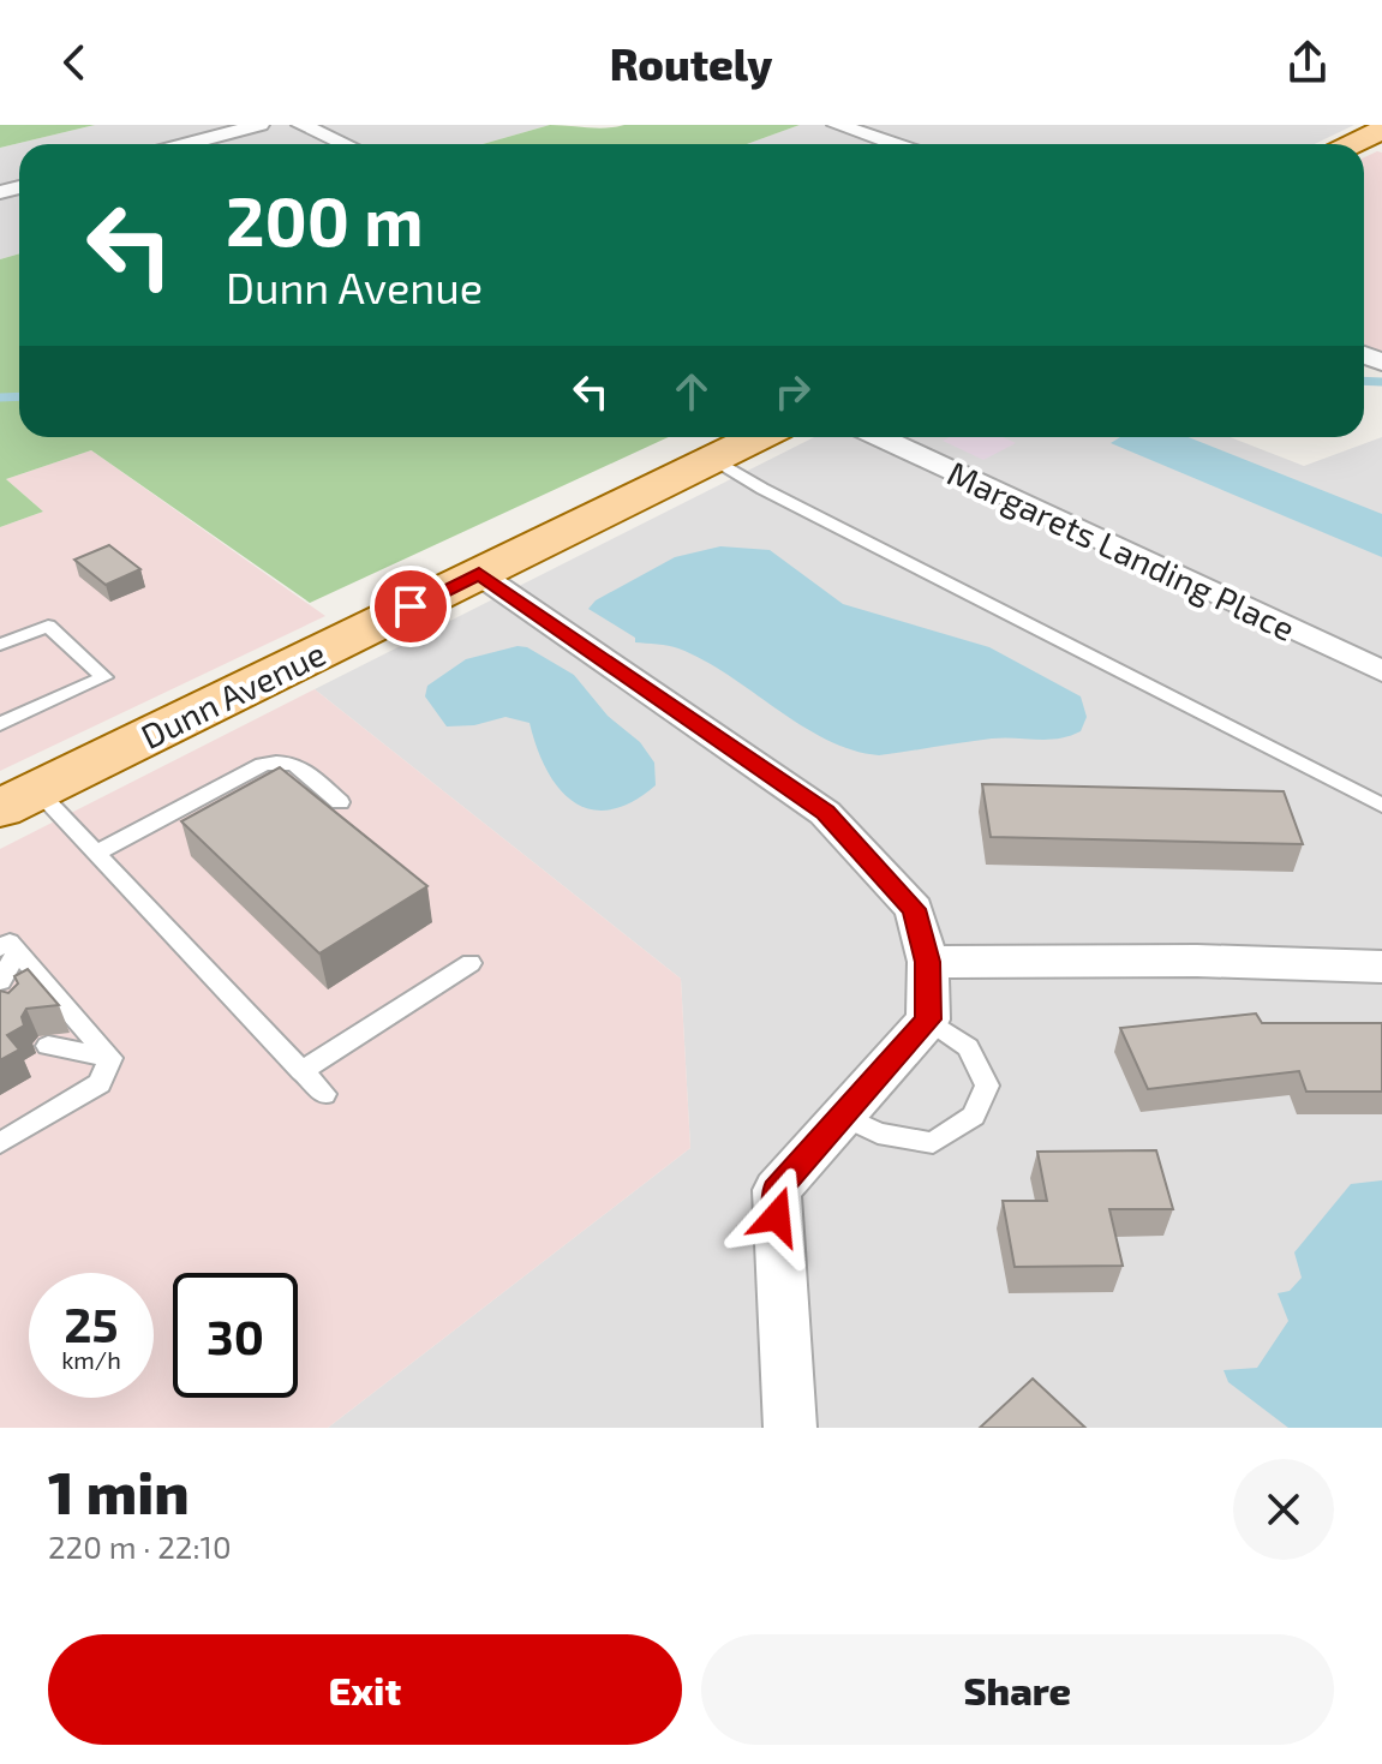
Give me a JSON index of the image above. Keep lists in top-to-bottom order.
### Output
{
  "streets": {
    "main road": ["Dunn Avenue"],
    "street": ["Margarets Landing Place"]
  },
  "page": {
    "header": "Routely",
    "turn": ["200 m", "Dunn Avenue"],
    "speed": "25 km/h",
    "limit": "30",
    "heading": ["1 min", "220 m · 22:10"],
    "buttons": ["Exit", "Share"]
  }
}
